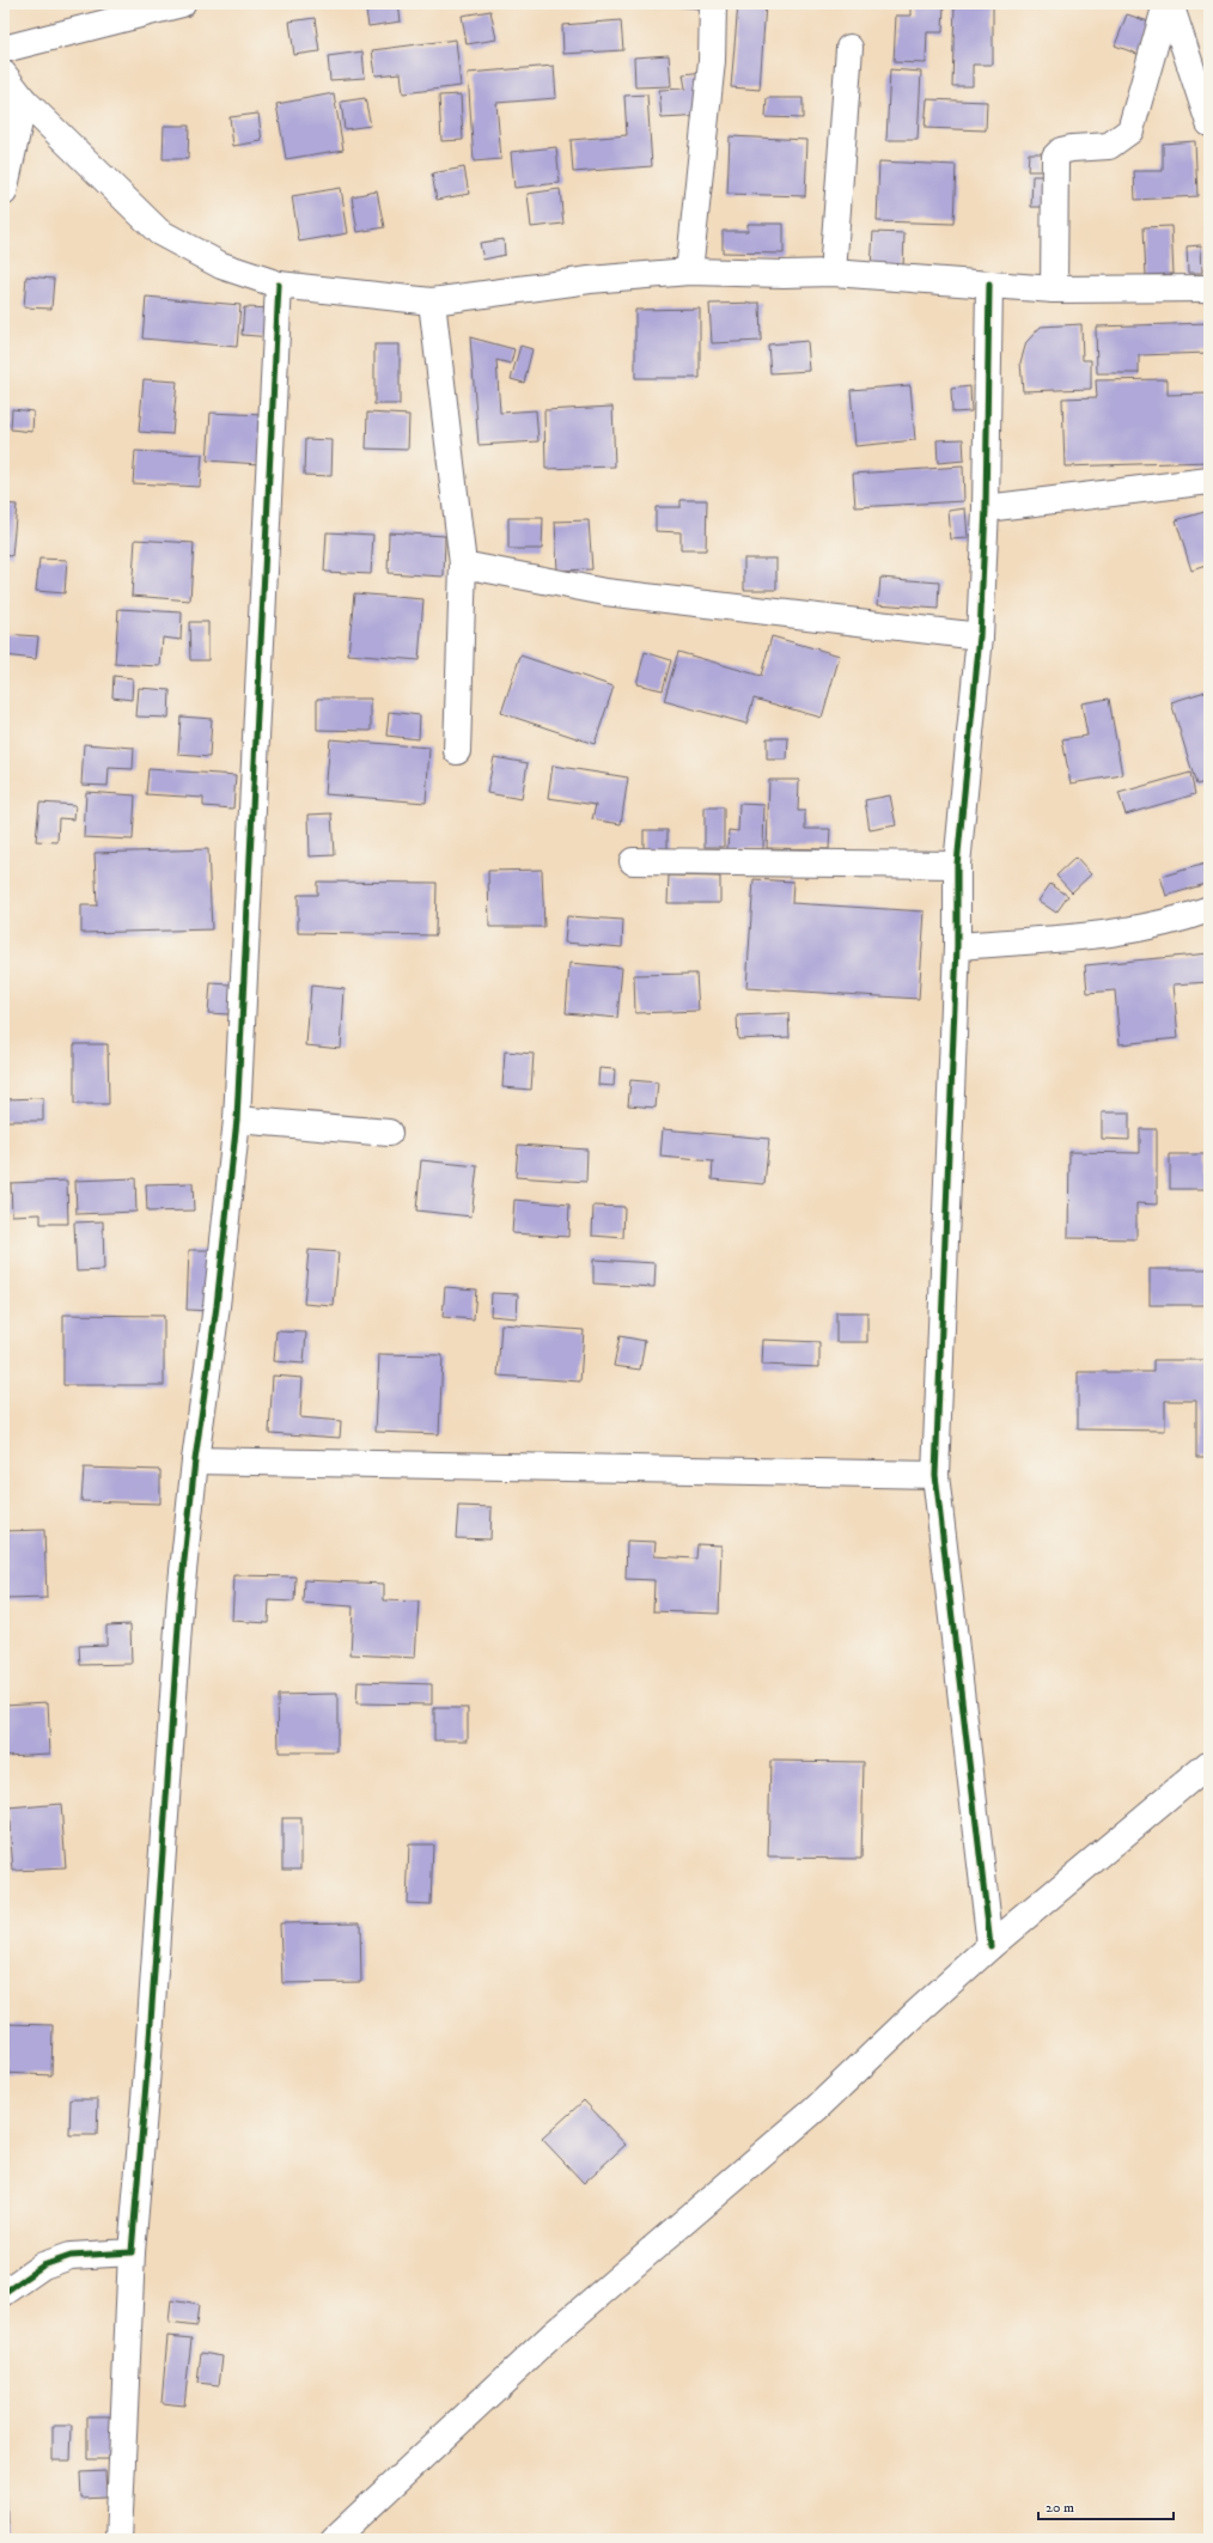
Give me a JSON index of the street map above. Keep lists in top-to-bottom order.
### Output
{
  "scale_bar": "20 m"
}
